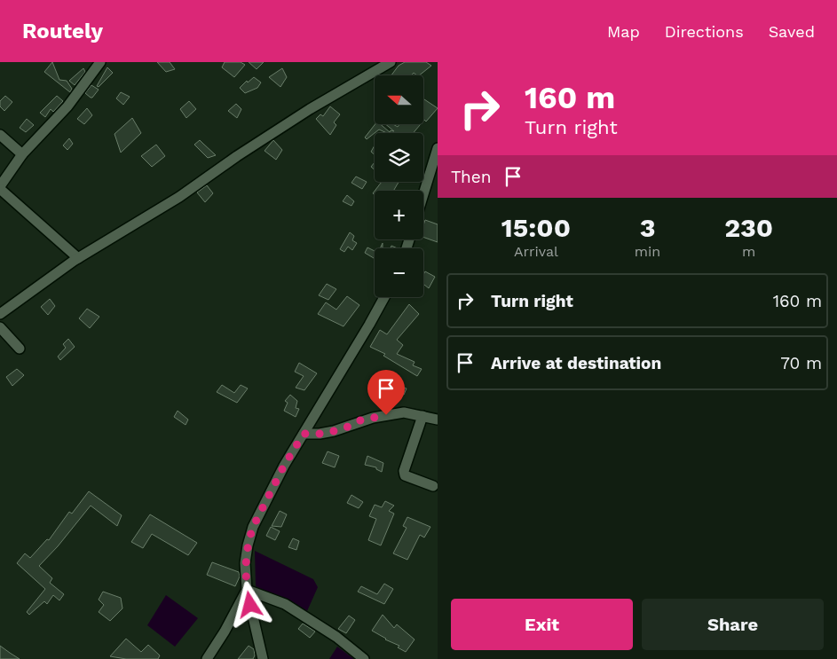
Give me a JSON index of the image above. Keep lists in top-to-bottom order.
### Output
{
  "north": "left",
  "page": {
    "header": "Routely",
    "nav": ["Map", "Directions", "Saved"],
    "turn": ["160 m", "Turn right"],
    "map_buttons": ["+", "−"],
    "then": "Then",
    "eta": [
      "15:00",
      "Arrival",
      "3",
      "min",
      "230",
      "m"
    ],
    "list": [
      {
        "name": "Turn right",
        "value": "160 m"
      },
      {
        "name": "Arrive at destination",
        "value": "70 m"
      }
    ],
    "buttons": ["Exit", "Share"]
  }
}
